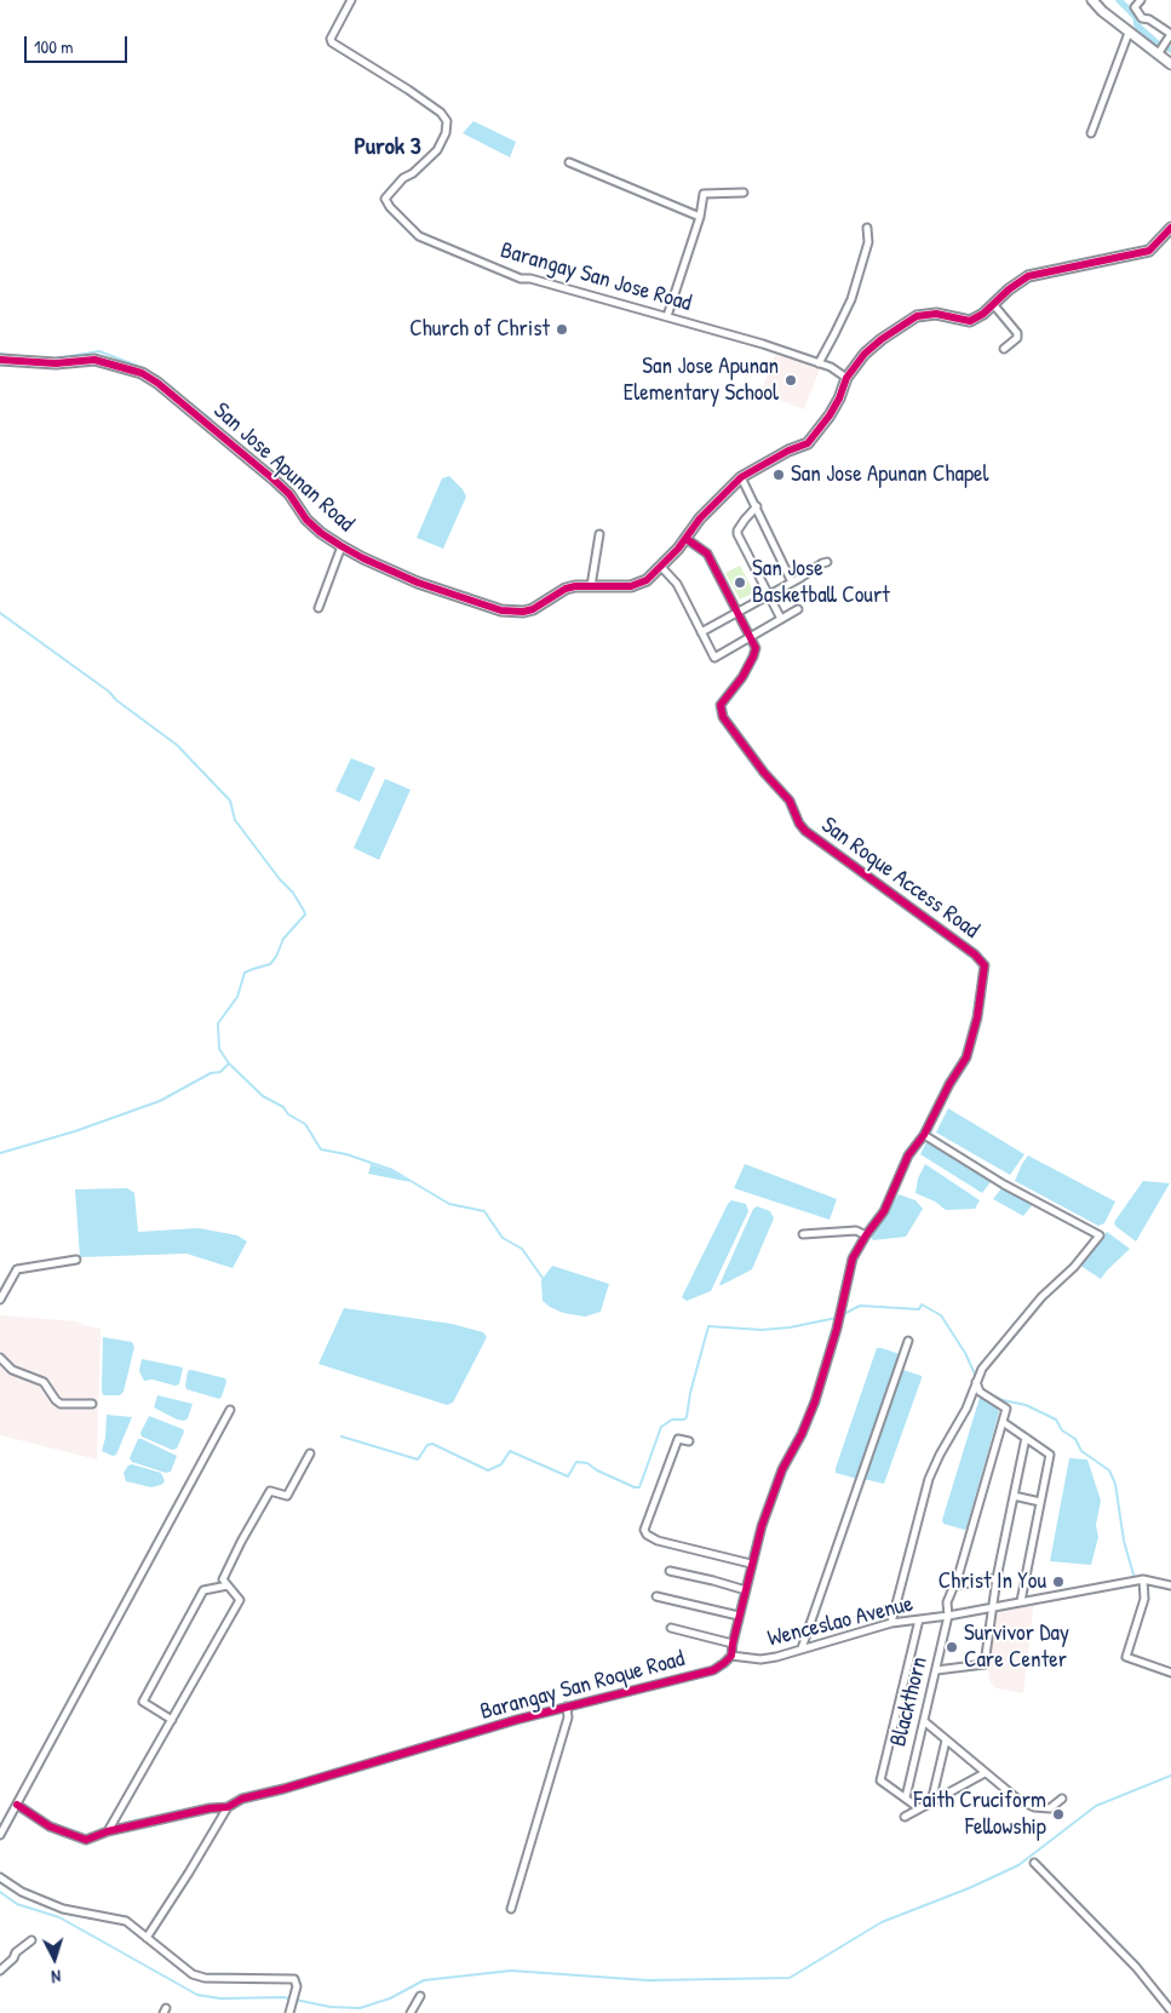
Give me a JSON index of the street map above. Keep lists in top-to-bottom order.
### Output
{
  "streets": {
    "street": [
      "Barangay San Jose Road",
      "San Jose Apunan Road",
      "San Roque Access Road",
      "Wenceslao Avenue",
      "Barangay San Roque Road",
      "Blackthorn"
    ]
  },
  "crossings": [
    ["Barangay San Jose Road", "San Jose Apunan Road"],
    ["San Jose Apunan Road", "San Roque Access Road"],
    ["Wenceslao Avenue", "Barangay San Roque Road"],
    ["Wenceslao Avenue", "Blackthorn"]
  ],
  "districts": ["Purok 3"],
  "places": [
    "Church of Christ",
    "San Jose Apunan Elementary School",
    "San Jose Apunan Chapel",
    "San Jose Basketball Court",
    "Christ In You",
    "Survivor Day Care Center",
    "Faith Cruciform Fellowship"
  ],
  "scale_bar": "100 m",
  "north": "bottom"
}
